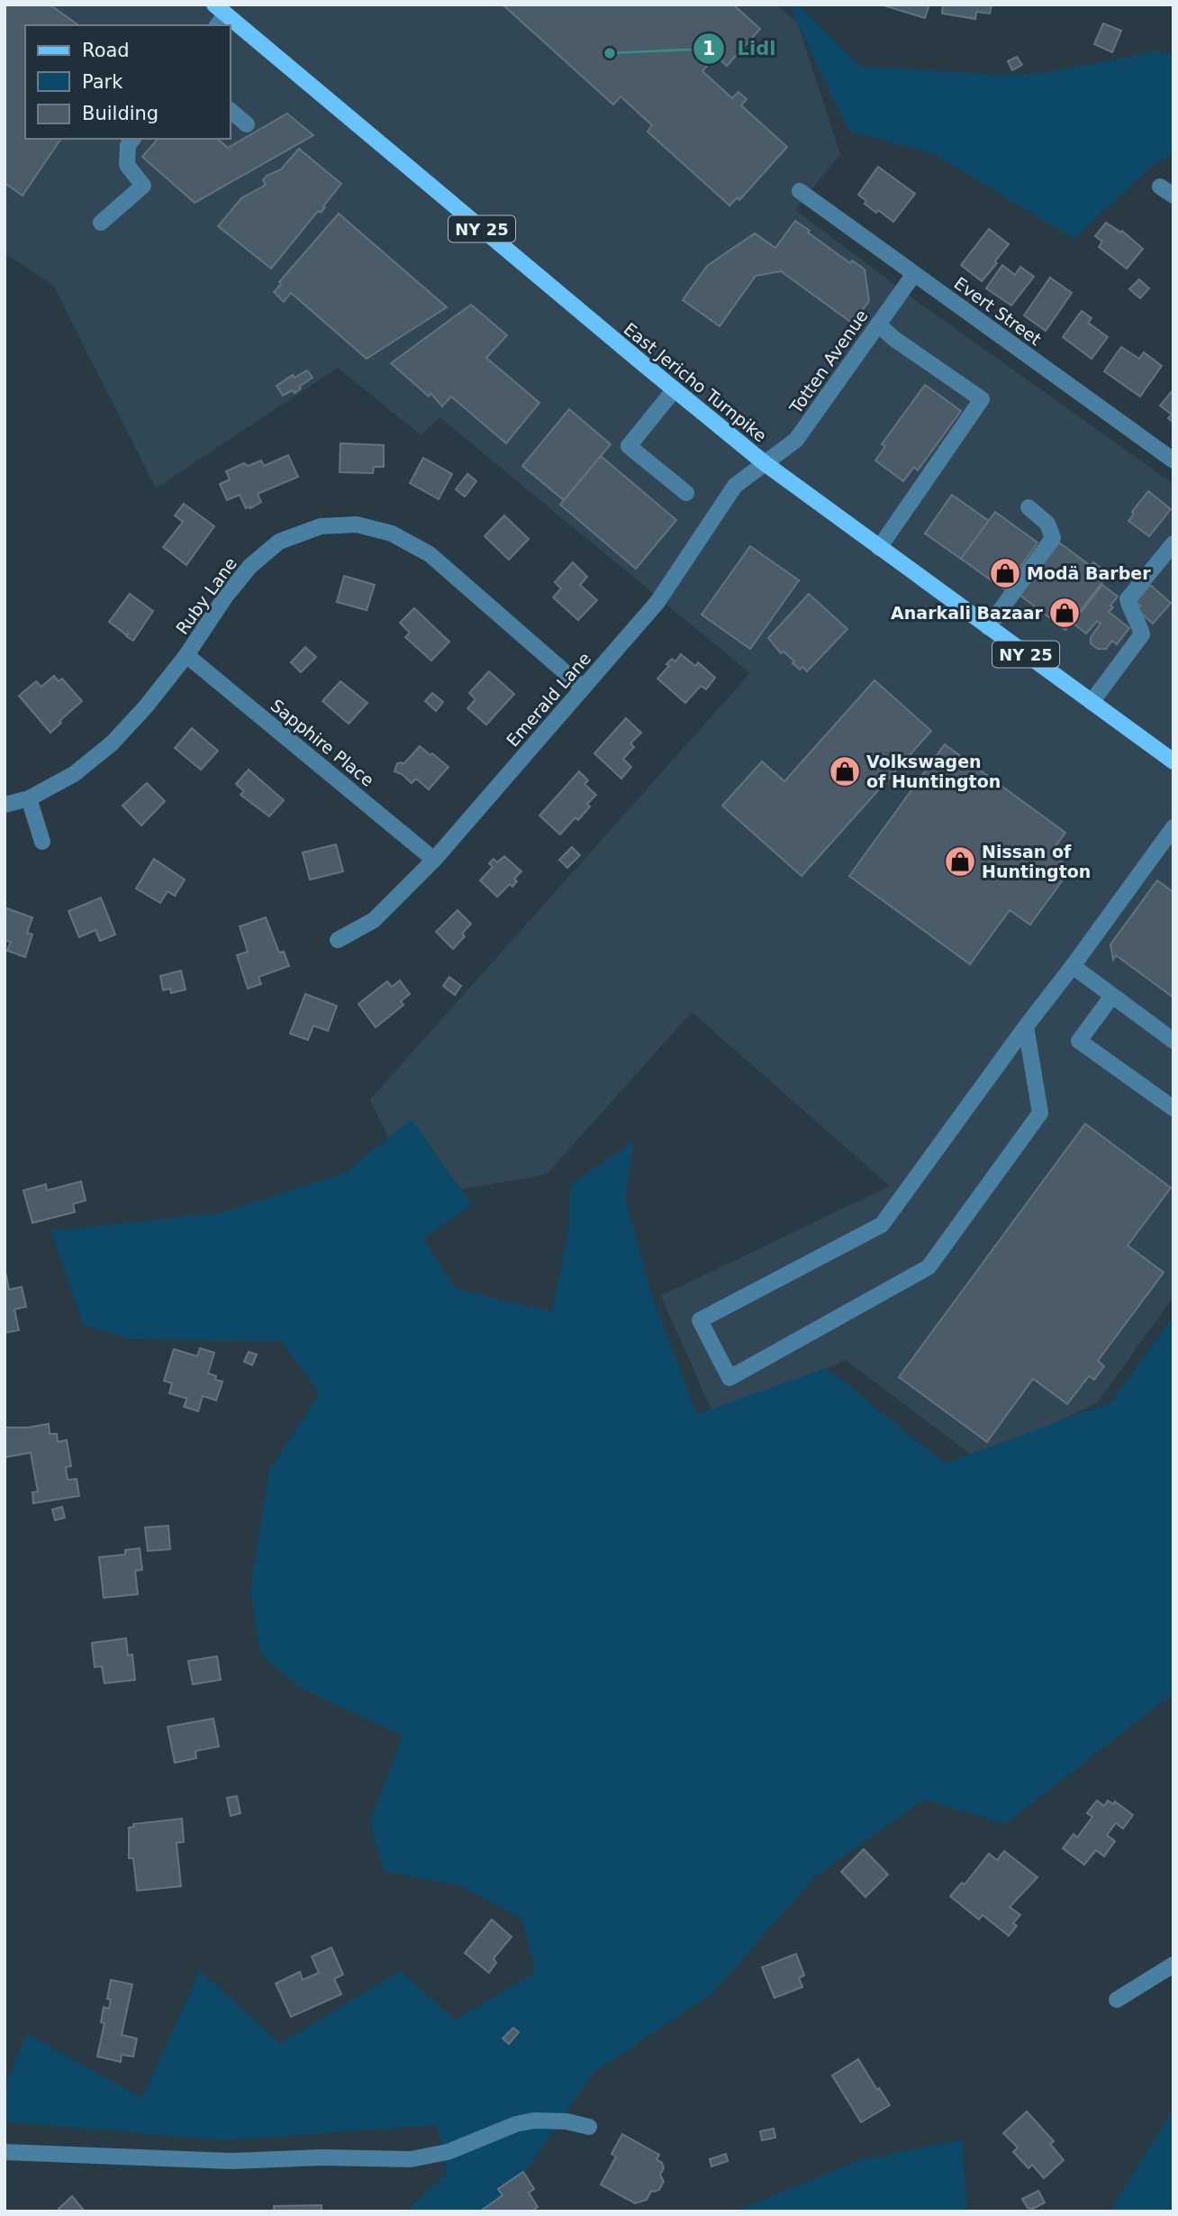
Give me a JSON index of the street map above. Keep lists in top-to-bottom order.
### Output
{
  "streets": {
    "main road": ["NY 25", "East Jericho Turnpike"],
    "street": [
      "Evert Street",
      "Totten Avenue",
      "Ruby Lane",
      "Emerald Lane",
      "Sapphire Place"
    ]
  },
  "crossings": [
    ["Evert Street", "Totten Avenue"],
    ["Totten Avenue", "East Jericho Turnpike"],
    ["Totten Avenue", "Emerald Lane"],
    ["East Jericho Turnpike", "Emerald Lane"],
    ["Ruby Lane", "Emerald Lane"],
    ["Ruby Lane", "Sapphire Place"],
    ["Emerald Lane", "Sapphire Place"]
  ],
  "places": {
    "other": ["Lidl"],
    "shop": [
      "Modä Barber",
      "Anarkali Bazaar",
      "Volkswagen of Huntington",
      "Nissan of Huntington"
    ]
  },
  "legend": ["Road", "Park", "Building"]
}
